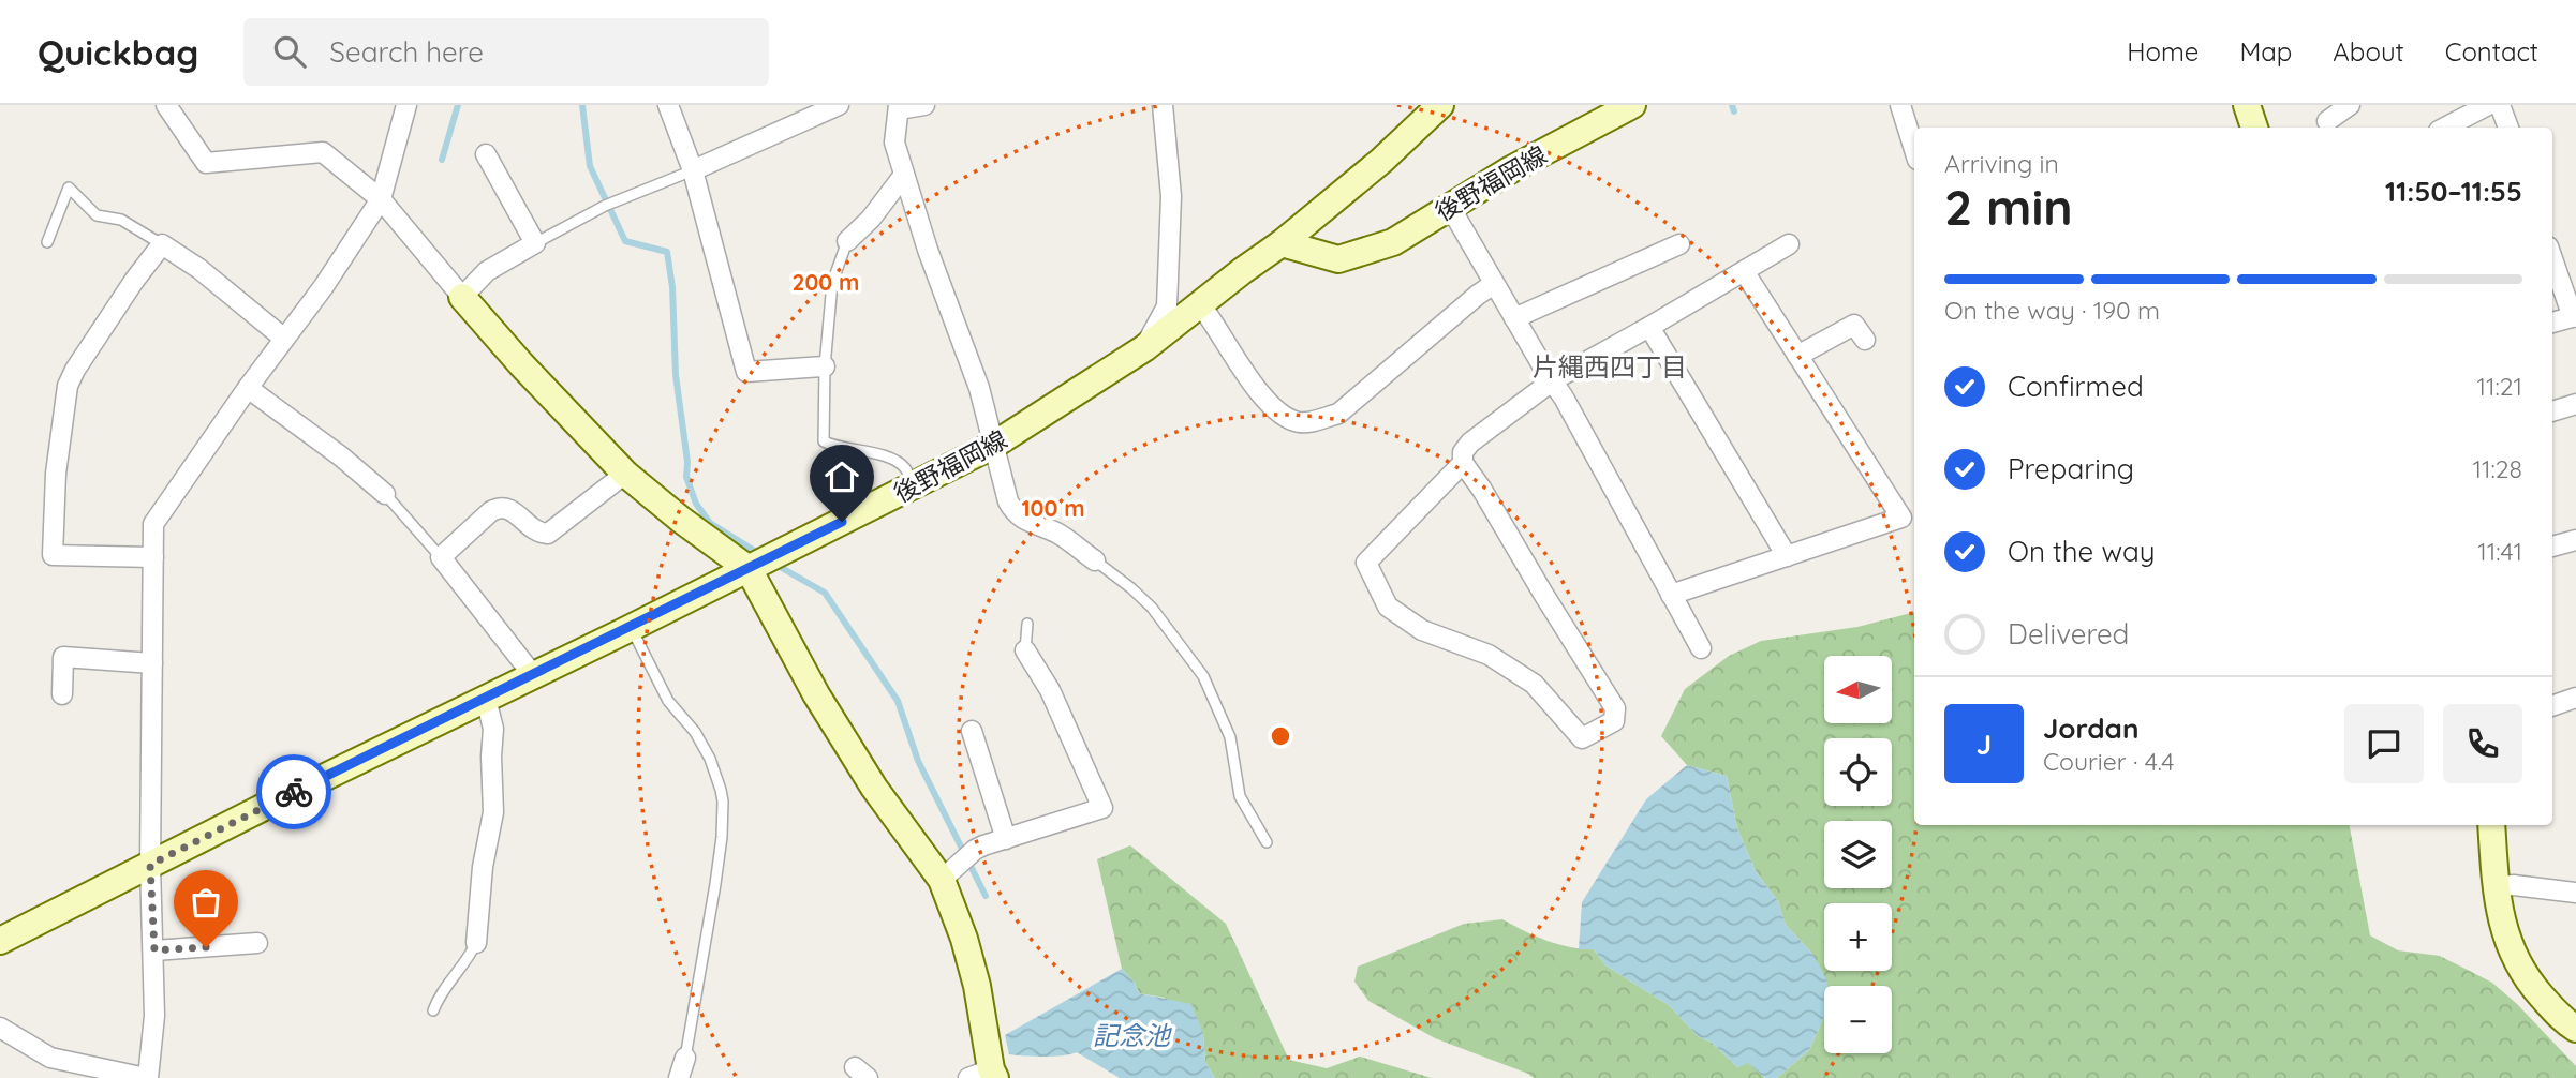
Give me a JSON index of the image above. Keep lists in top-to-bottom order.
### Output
{
  "streets": {
    "main road": ["後野福岡線"]
  },
  "districts": ["片縄西四丁目"],
  "water": ["記念池"],
  "north": "left",
  "page": {
    "header": "Quickbag",
    "search": "Search here",
    "nav": [
      "Home",
      "Map",
      "About",
      "Contact"
    ],
    "heading": ["2 min", "Arriving in", "11:50–11:55"],
    "panel": ["Jordan", "Courier · 4.4"],
    "bar": "On the way · 190 m",
    "list": [
      ["Confirmed", "11:21"],
      ["Preparing", "11:28"],
      ["On the way", "11:41"],
      "Delivered"
    ],
    "map_buttons": ["+", "−"],
    "round": "J"
  },
  "rings": ["200 m", "100 m"]
}
